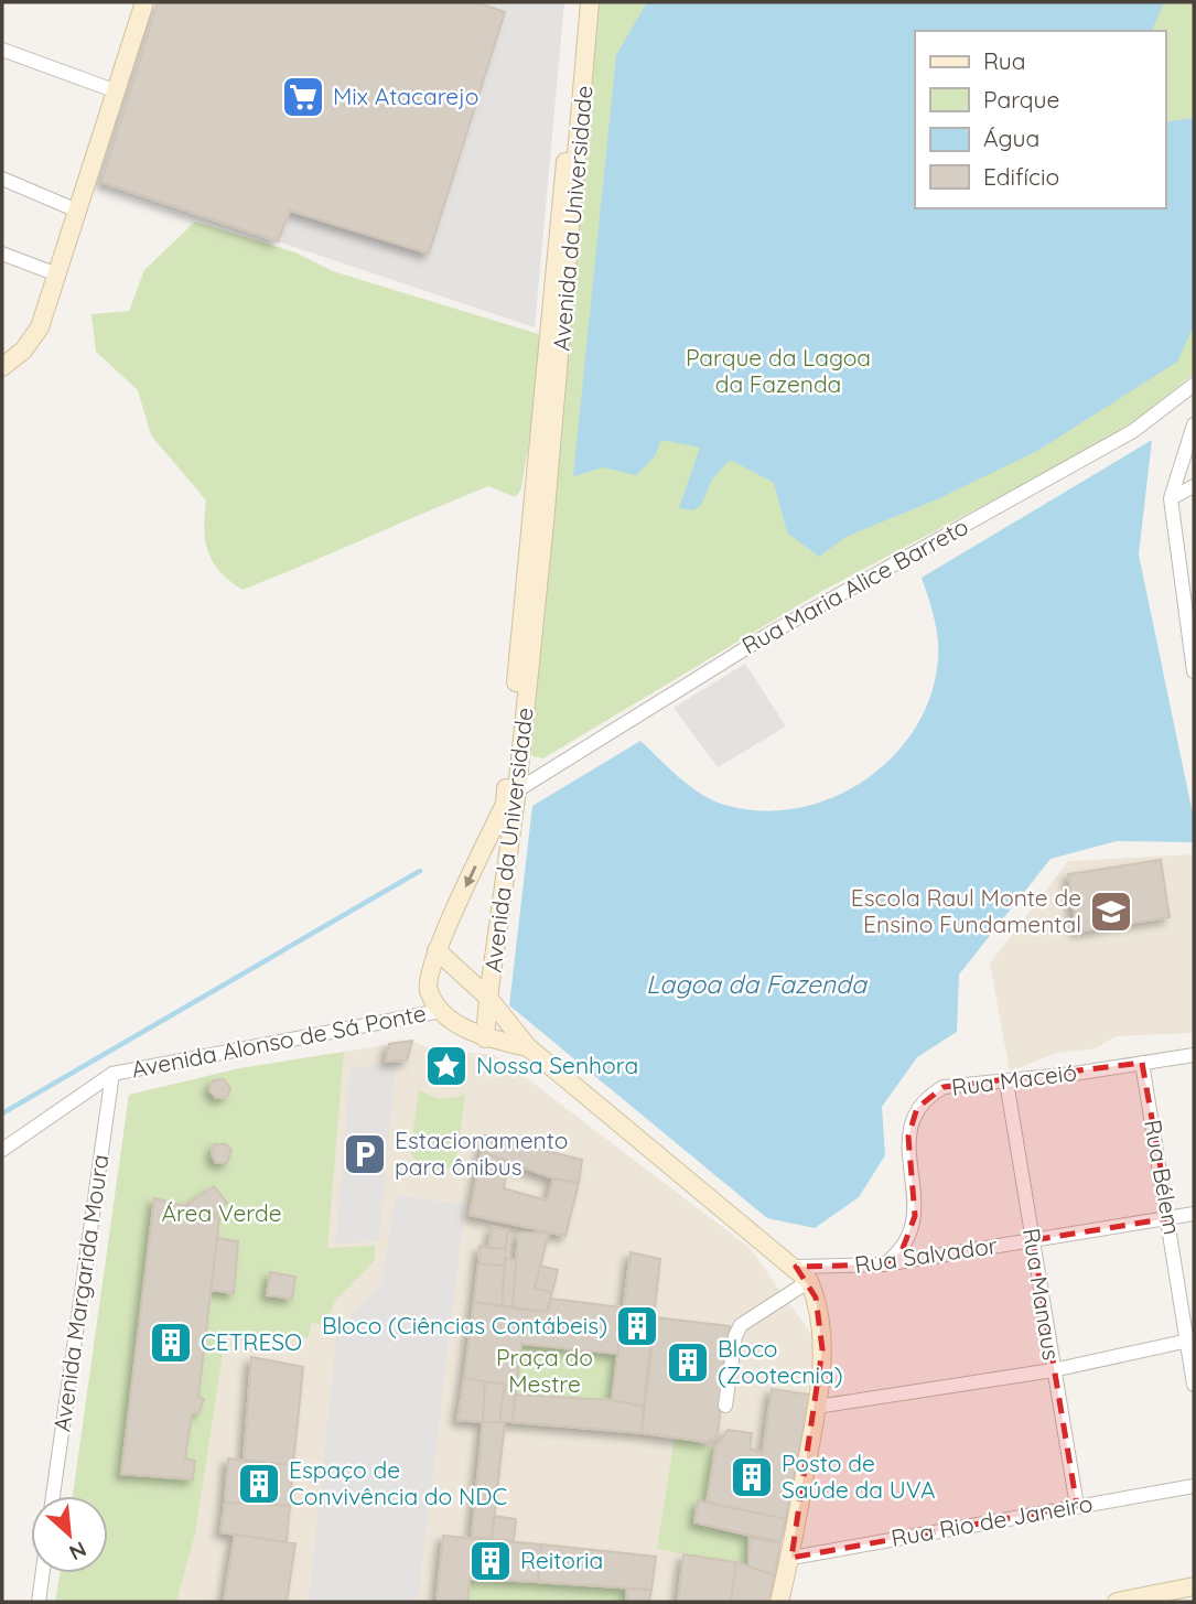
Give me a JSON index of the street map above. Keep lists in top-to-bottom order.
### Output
{
  "streets": {
    "main road": ["Avenida da Universidade"],
    "street": [
      "Rua Maria Alice Barreto",
      "Avenida Alonso de Sá Ponte",
      "Rua Maceió",
      "Rua Bélem",
      "Rua Salvador",
      "Avenida Margarida Moura",
      "Rua Manaus",
      "Rua Rio de Janeiro"
    ]
  },
  "crossings": [
    ["Avenida da Universidade", "Rua Maria Alice Barreto"],
    ["Avenida da Universidade", "Avenida Alonso de Sá Ponte"],
    ["Avenida da Universidade", "Rua Salvador"],
    ["Avenida Alonso de Sá Ponte", "Avenida Margarida Moura"],
    ["Rua Maceió", "Rua Bélem"],
    ["Rua Maceió", "Rua Salvador"],
    ["Rua Maceió", "Rua Manaus"],
    ["Rua Bélem", "Rua Salvador"],
    ["Rua Salvador", "Rua Manaus"],
    ["Rua Manaus", "Rua Rio de Janeiro"]
  ],
  "water": ["Lagoa da Fazenda"],
  "parks": ["Parque da Lagoa da Fazenda", "Área Verde", "Praça do Mestre"],
  "places": {
    "supermarket": ["Mix Atacarejo"],
    "school or university": ["Escola Raul Monte de Ensino Fundamental"],
    "place": ["Nossa Senhora"],
    "parking": ["Estacionamento para ônibus"],
    "building": [
      "Bloco (Ciências Contábeis)",
      "CETRESO",
      "Bloco (Zootecnia)",
      "Posto de Saúde da UVA",
      "Espaço de Convivência do NDC",
      "Reitoria"
    ]
  },
  "legend": [
    "Rua",
    "Parque",
    "Água",
    "Edifício"
  ],
  "north": "bottom right"
}
